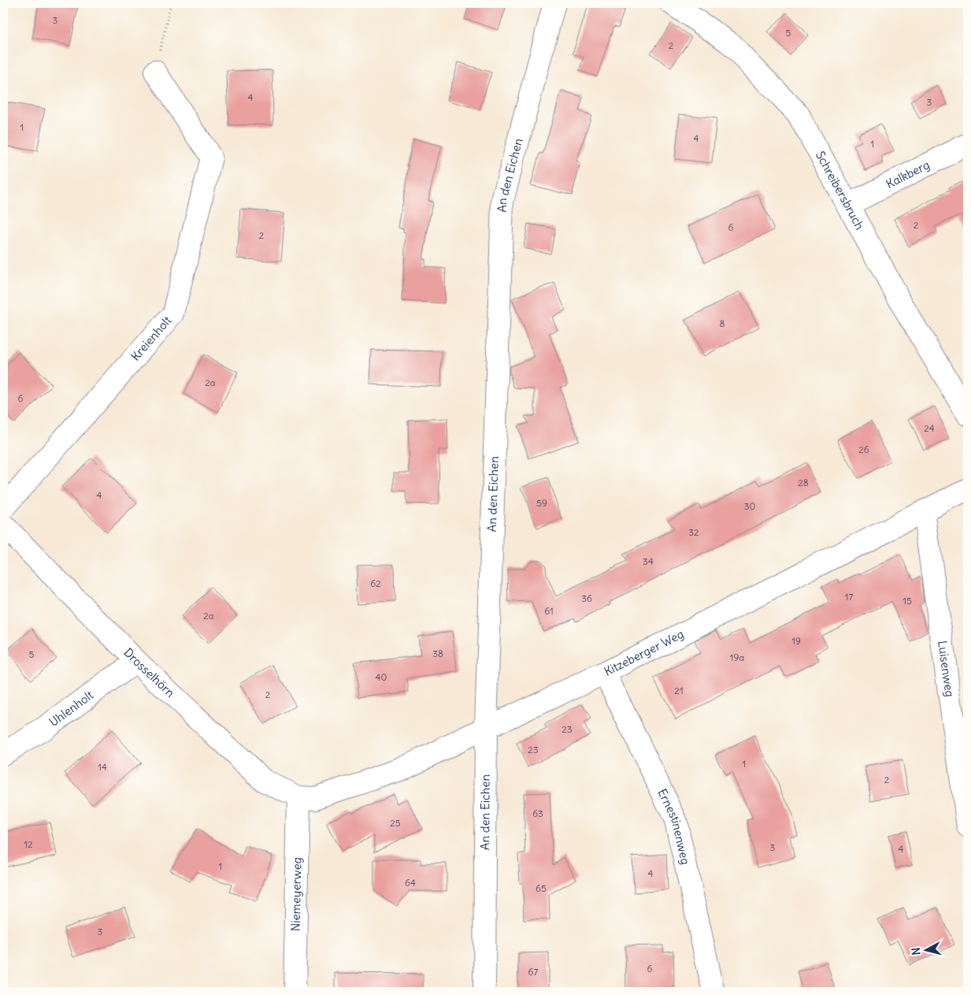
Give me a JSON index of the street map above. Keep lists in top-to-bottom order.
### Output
{
  "streets": {
    "street": [
      "Kalkberg",
      "An den Eichen",
      "Schreibersbruch",
      "Kreienholt",
      "Kitzeberger Weg",
      "Luisenweg",
      "Drosselhörn",
      "Uhlenholt",
      "Ernestinenweg",
      "Niemeyerweg"
    ]
  },
  "crossings": [
    ["Kalkberg", "Schreibersbruch"],
    ["An den Eichen", "Kitzeberger Weg"],
    ["Kitzeberger Weg", "Luisenweg"],
    ["Kitzeberger Weg", "Drosselhörn"],
    ["Kitzeberger Weg", "Ernestinenweg"],
    ["Kitzeberger Weg", "Niemeyerweg"],
    ["Drosselhörn", "Uhlenholt"],
    ["Drosselhörn", "Niemeyerweg"]
  ],
  "house_numbers": [
    "3",
    "5",
    "2",
    "4",
    "3",
    "1",
    "4",
    "1",
    "2",
    "6",
    "2",
    "8",
    "2a",
    "6",
    "24",
    "26",
    "28",
    "4",
    "59",
    "30",
    "32",
    "34",
    "62",
    "17",
    "36",
    "15",
    "61",
    "2a",
    "19",
    "38",
    "5",
    "19a",
    "40",
    "21",
    "2",
    "23",
    "23",
    "1",
    "14",
    "2",
    "63",
    "25",
    "12",
    "3",
    "4",
    "1",
    "4",
    "64",
    "65",
    "3",
    "6",
    "67"
  ],
  "north": "left"
}
